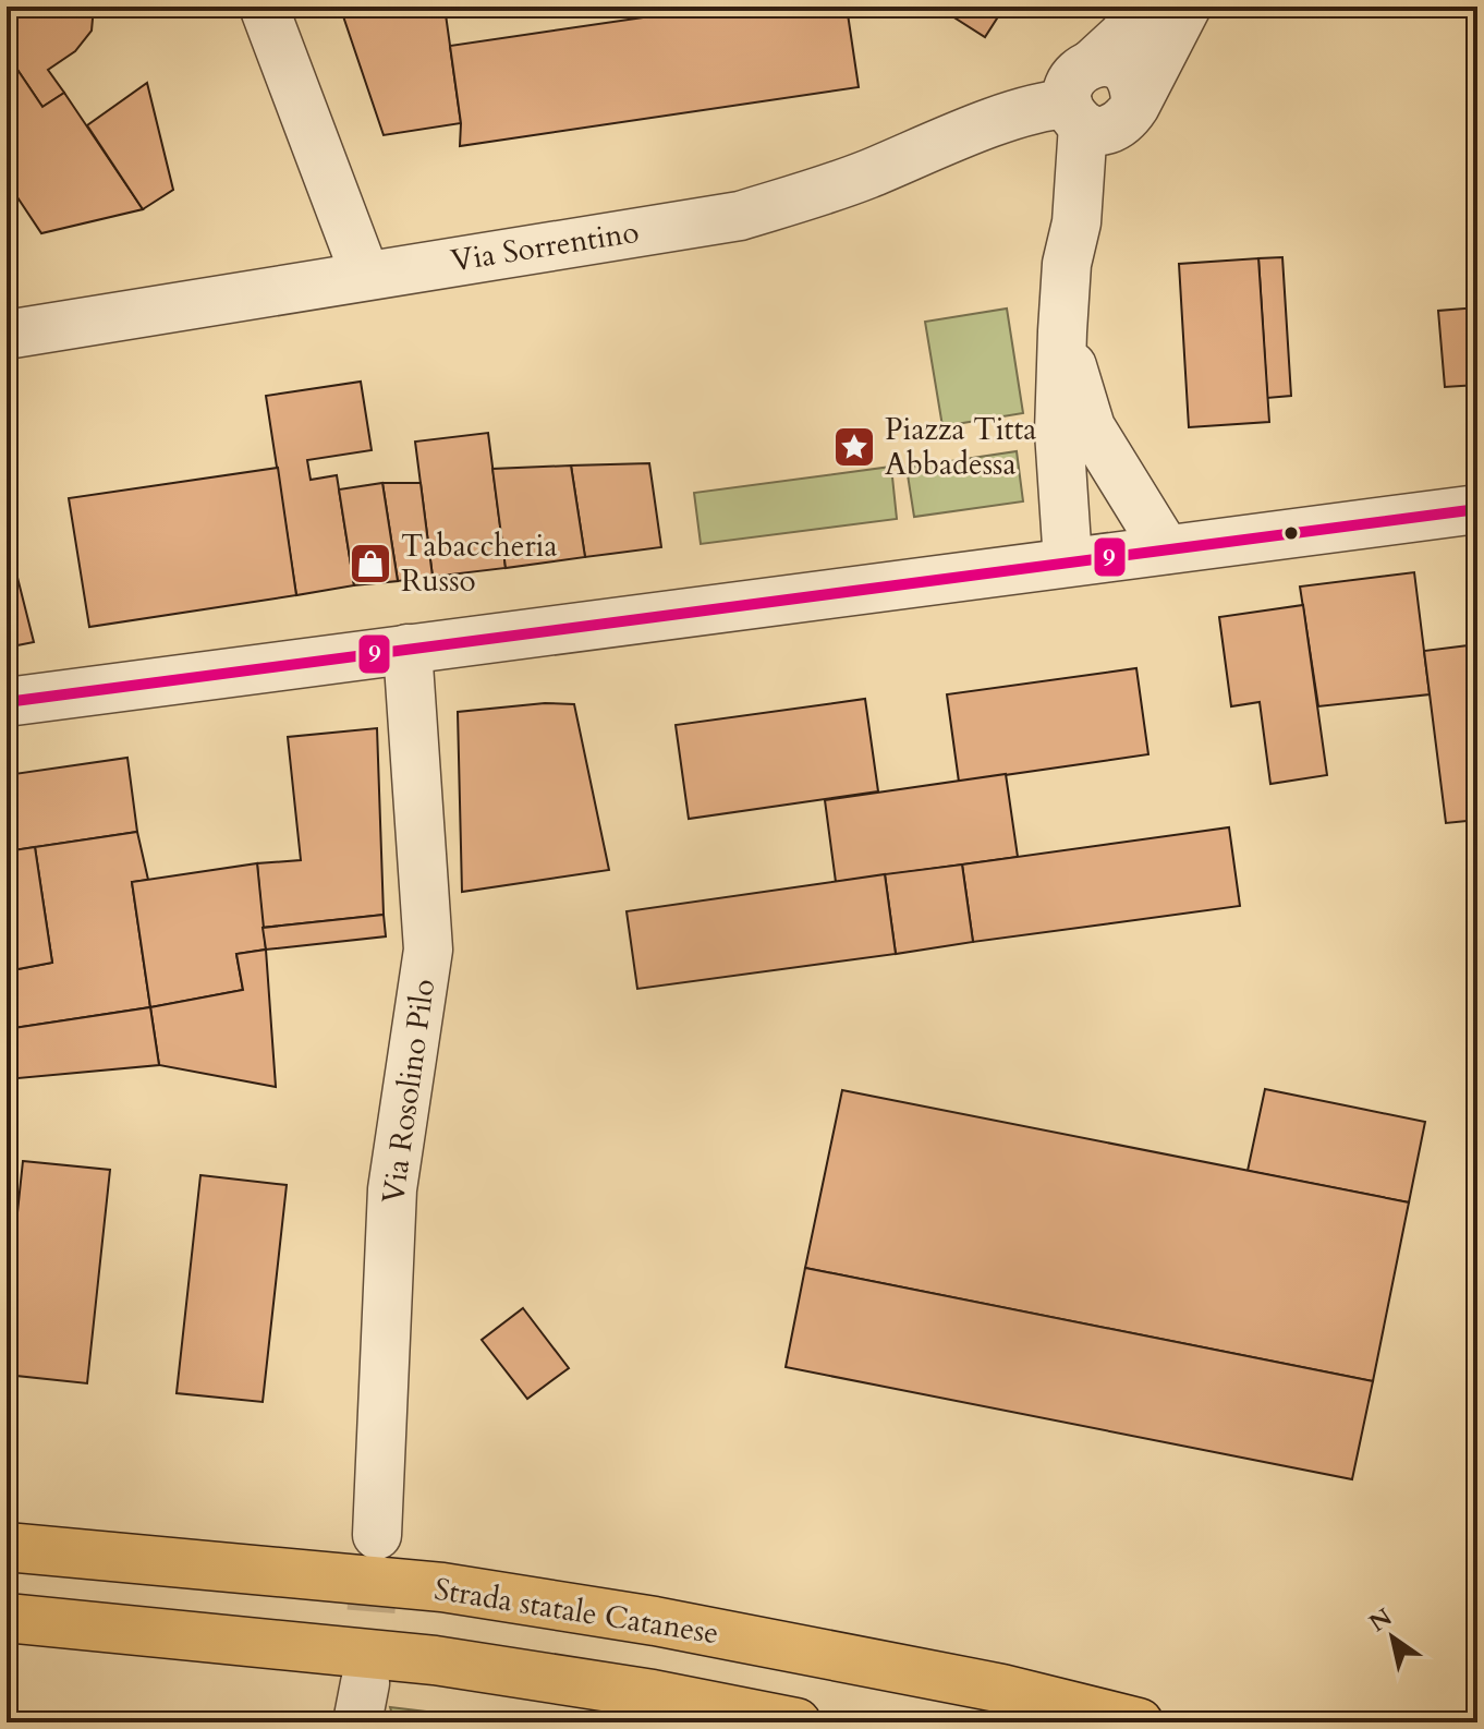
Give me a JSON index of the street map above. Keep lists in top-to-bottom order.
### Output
{
  "streets": {
    "main road": ["Strada statale Catanese"],
    "street": ["Via Sorrentino", "Via Rosolino Pilo"]
  },
  "places": {
    "place": ["Piazza Titta Abbadessa"],
    "shop": ["Tabaccheria Russo"]
  },
  "lines": ["transit line 9"],
  "north": "top left"
}
